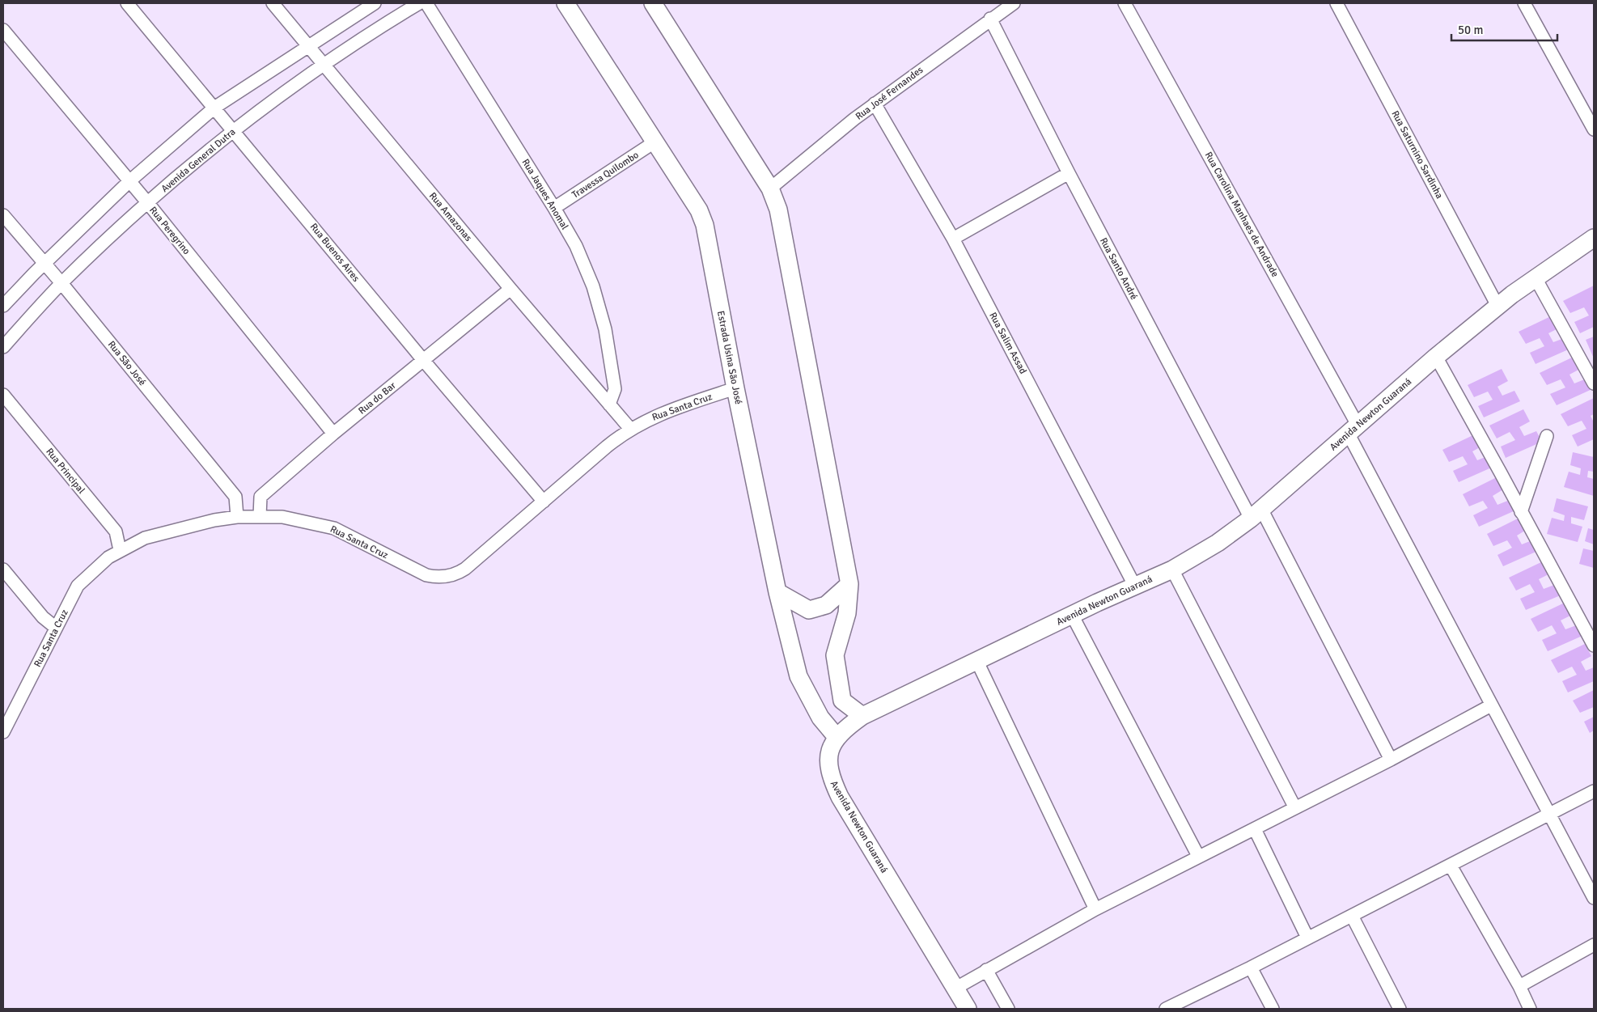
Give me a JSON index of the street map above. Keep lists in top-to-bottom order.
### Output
{
  "streets": {
    "main road": ["Estrada Usina São José", "Avenida Newton Guaraná"],
    "street": [
      "Rua José Fernandes",
      "Rua Saturnino Sardinha",
      "Avenida General Dutra",
      "Travessa Quilombo",
      "Rua Jaques Anomal",
      "Rua Carolina Manhaes de Andrade",
      "Rua Amazonas",
      "Rua Peregrino",
      "Rua Buenos Aires",
      "Rua Santo André",
      "Rua Salim Assad",
      "Rua São José",
      "Rua do Bar",
      "Rua Santa Cruz",
      "Rua Principal"
    ]
  },
  "crossings": [
    ["Rua José Fernandes", "Rua Santo André"],
    ["Rua José Fernandes", "Rua Salim Assad"],
    ["Rua Saturnino Sardinha", "Avenida Newton Guaraná"],
    ["Avenida General Dutra", "Rua Amazonas"],
    ["Avenida General Dutra", "Rua Peregrino"],
    ["Avenida General Dutra", "Rua Buenos Aires"],
    ["Avenida General Dutra", "Rua São José"],
    ["Travessa Quilombo", "Rua Jaques Anomal"],
    ["Travessa Quilombo", "Estrada Usina São José"],
    ["Rua Jaques Anomal", "Rua Amazonas"],
    ["Rua Carolina Manhaes de Andrade", "Avenida Newton Guaraná"],
    ["Rua Amazonas", "Rua do Bar"],
    ["Rua Amazonas", "Rua Santa Cruz"],
    ["Rua Peregrino", "Rua do Bar"],
    ["Rua Buenos Aires", "Rua do Bar"],
    ["Rua Buenos Aires", "Rua Santa Cruz"],
    ["Rua Santo André", "Avenida Newton Guaraná"],
    ["Rua Salim Assad", "Avenida Newton Guaraná"],
    ["Estrada Usina São José", "Rua Santa Cruz"],
    ["Estrada Usina São José", "Avenida Newton Guaraná"],
    ["Rua São José", "Rua Santa Cruz"],
    ["Rua do Bar", "Rua Santa Cruz"],
    ["Rua Santa Cruz", "Rua Principal"]
  ],
  "scale_bar": "50 m"
}
